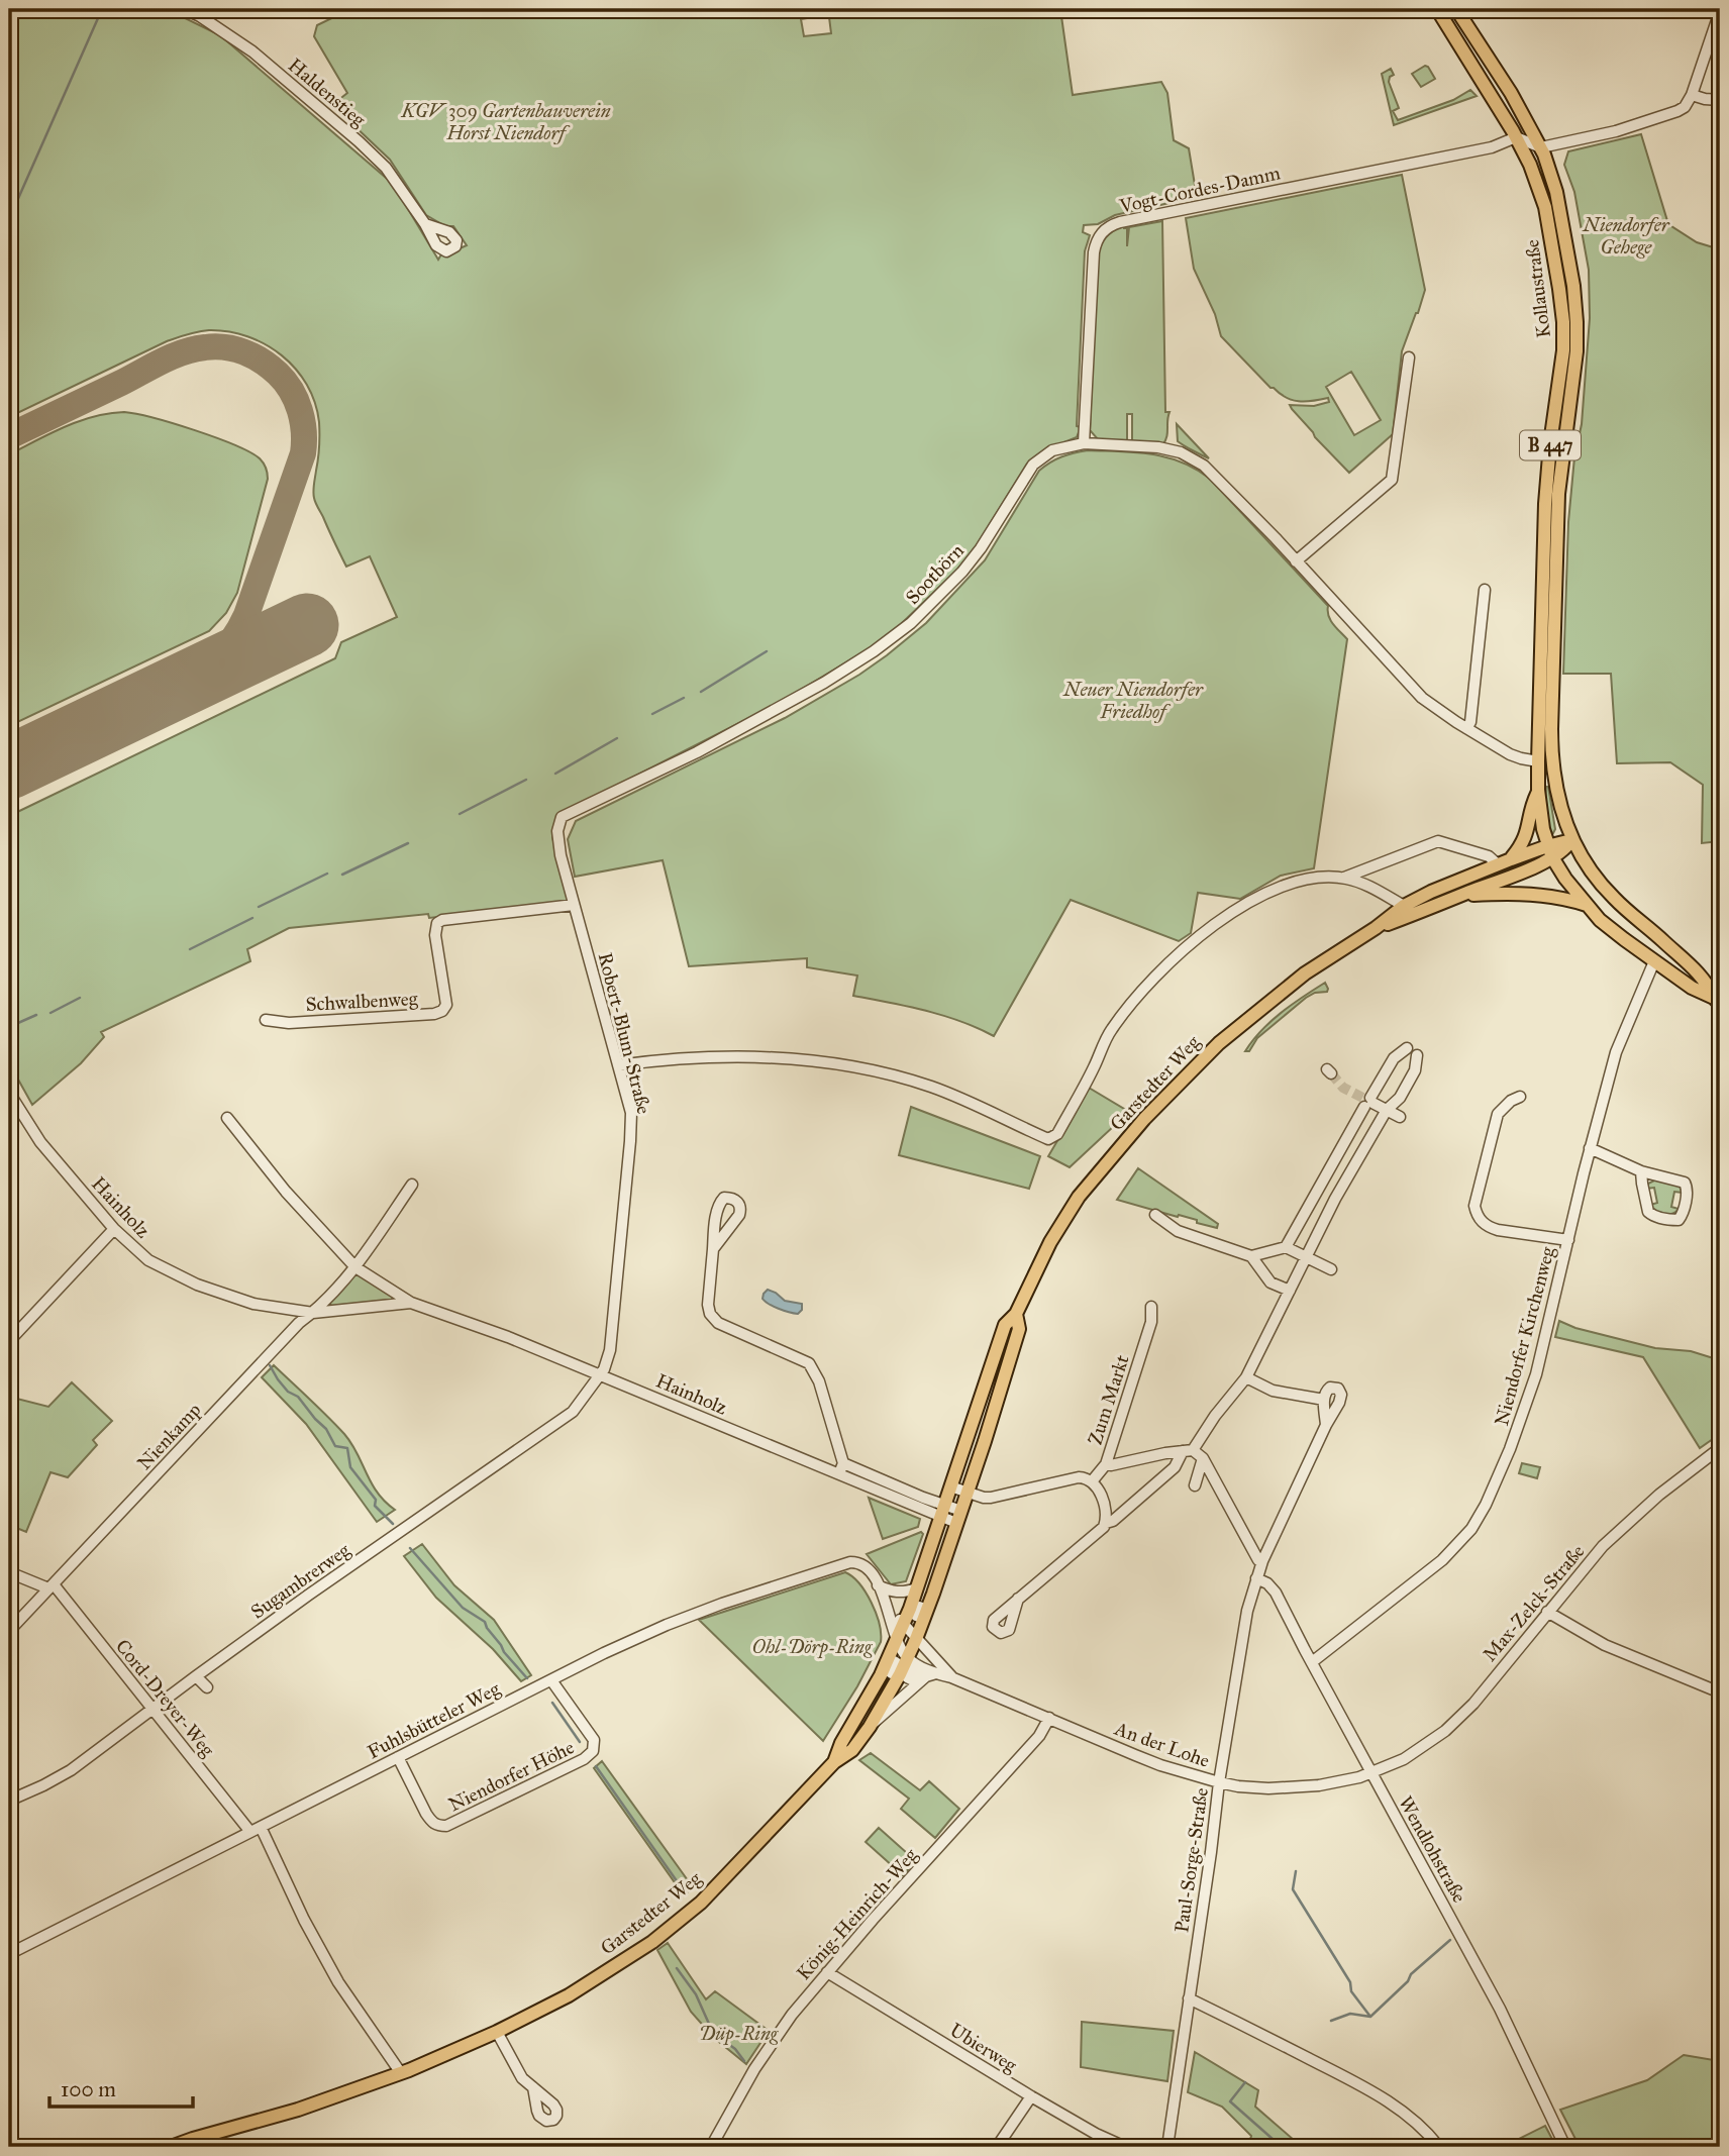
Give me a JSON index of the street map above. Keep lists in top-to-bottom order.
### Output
{
  "streets": {
    "main road": ["Kollaustraße", "B 447", "Garstedter Weg"],
    "street": [
      "Haldenstieg",
      "Vogt-Cordes-Damm",
      "Sootbörn",
      "Schwalbenweg",
      "Robert-Blum-Straße",
      "Hainholz",
      "Niendorfer Kirchenweg",
      "Zum Markt",
      "Nienkamp",
      "Sugambrerweg",
      "Max-Zelck-Straße",
      "Cord-Dreyer-Weg",
      "Fuhlsbütteler Weg",
      "An der Lohe",
      "Niendorfer Höhe",
      "Wendlohstraße",
      "Paul-Sorge-Straße",
      "König-Heinrich-Weg",
      "Ubierweg"
    ]
  },
  "crossings": [
    ["Vogt-Cordes-Damm", "Kollaustraße"],
    ["Vogt-Cordes-Damm", "Sootbörn"],
    ["Kollaustraße", "B 447"],
    ["Kollaustraße", "Sootbörn"],
    ["Kollaustraße", "Garstedter Weg"],
    ["B 447", "Sootbörn"],
    ["B 447", "Garstedter Weg"],
    ["B 447", "Niendorfer Kirchenweg"],
    ["Sootbörn", "Robert-Blum-Straße"],
    ["Schwalbenweg", "Robert-Blum-Straße"],
    ["Robert-Blum-Straße", "Hainholz"],
    ["Robert-Blum-Straße", "Sugambrerweg"],
    ["Garstedter Weg", "Hainholz"],
    ["Garstedter Weg", "Cord-Dreyer-Weg"],
    ["Garstedter Weg", "Fuhlsbütteler Weg"],
    ["Garstedter Weg", "An der Lohe"],
    ["Hainholz", "Nienkamp"],
    ["Hainholz", "Sugambrerweg"],
    ["Niendorfer Kirchenweg", "Wendlohstraße"],
    ["Nienkamp", "Cord-Dreyer-Weg"],
    ["Sugambrerweg", "Cord-Dreyer-Weg"],
    ["Max-Zelck-Straße", "An der Lohe"],
    ["Max-Zelck-Straße", "Wendlohstraße"],
    ["Cord-Dreyer-Weg", "Fuhlsbütteler Weg"],
    ["Fuhlsbütteler Weg", "An der Lohe"],
    ["Fuhlsbütteler Weg", "Niendorfer Höhe"],
    ["An der Lohe", "Wendlohstraße"],
    ["An der Lohe", "Paul-Sorge-Straße"],
    ["An der Lohe", "König-Heinrich-Weg"],
    ["Wendlohstraße", "Paul-Sorge-Straße"],
    ["König-Heinrich-Weg", "Ubierweg"]
  ],
  "parks": [
    "KGV 309 Gartenbauverein Horst Niendorf",
    "Niendorfer Gehege",
    "Neuer Niendorfer Friedhof",
    "Ohl-Dörp-Ring",
    "Düp-Ring"
  ],
  "scale_bar": "100 m"
}
